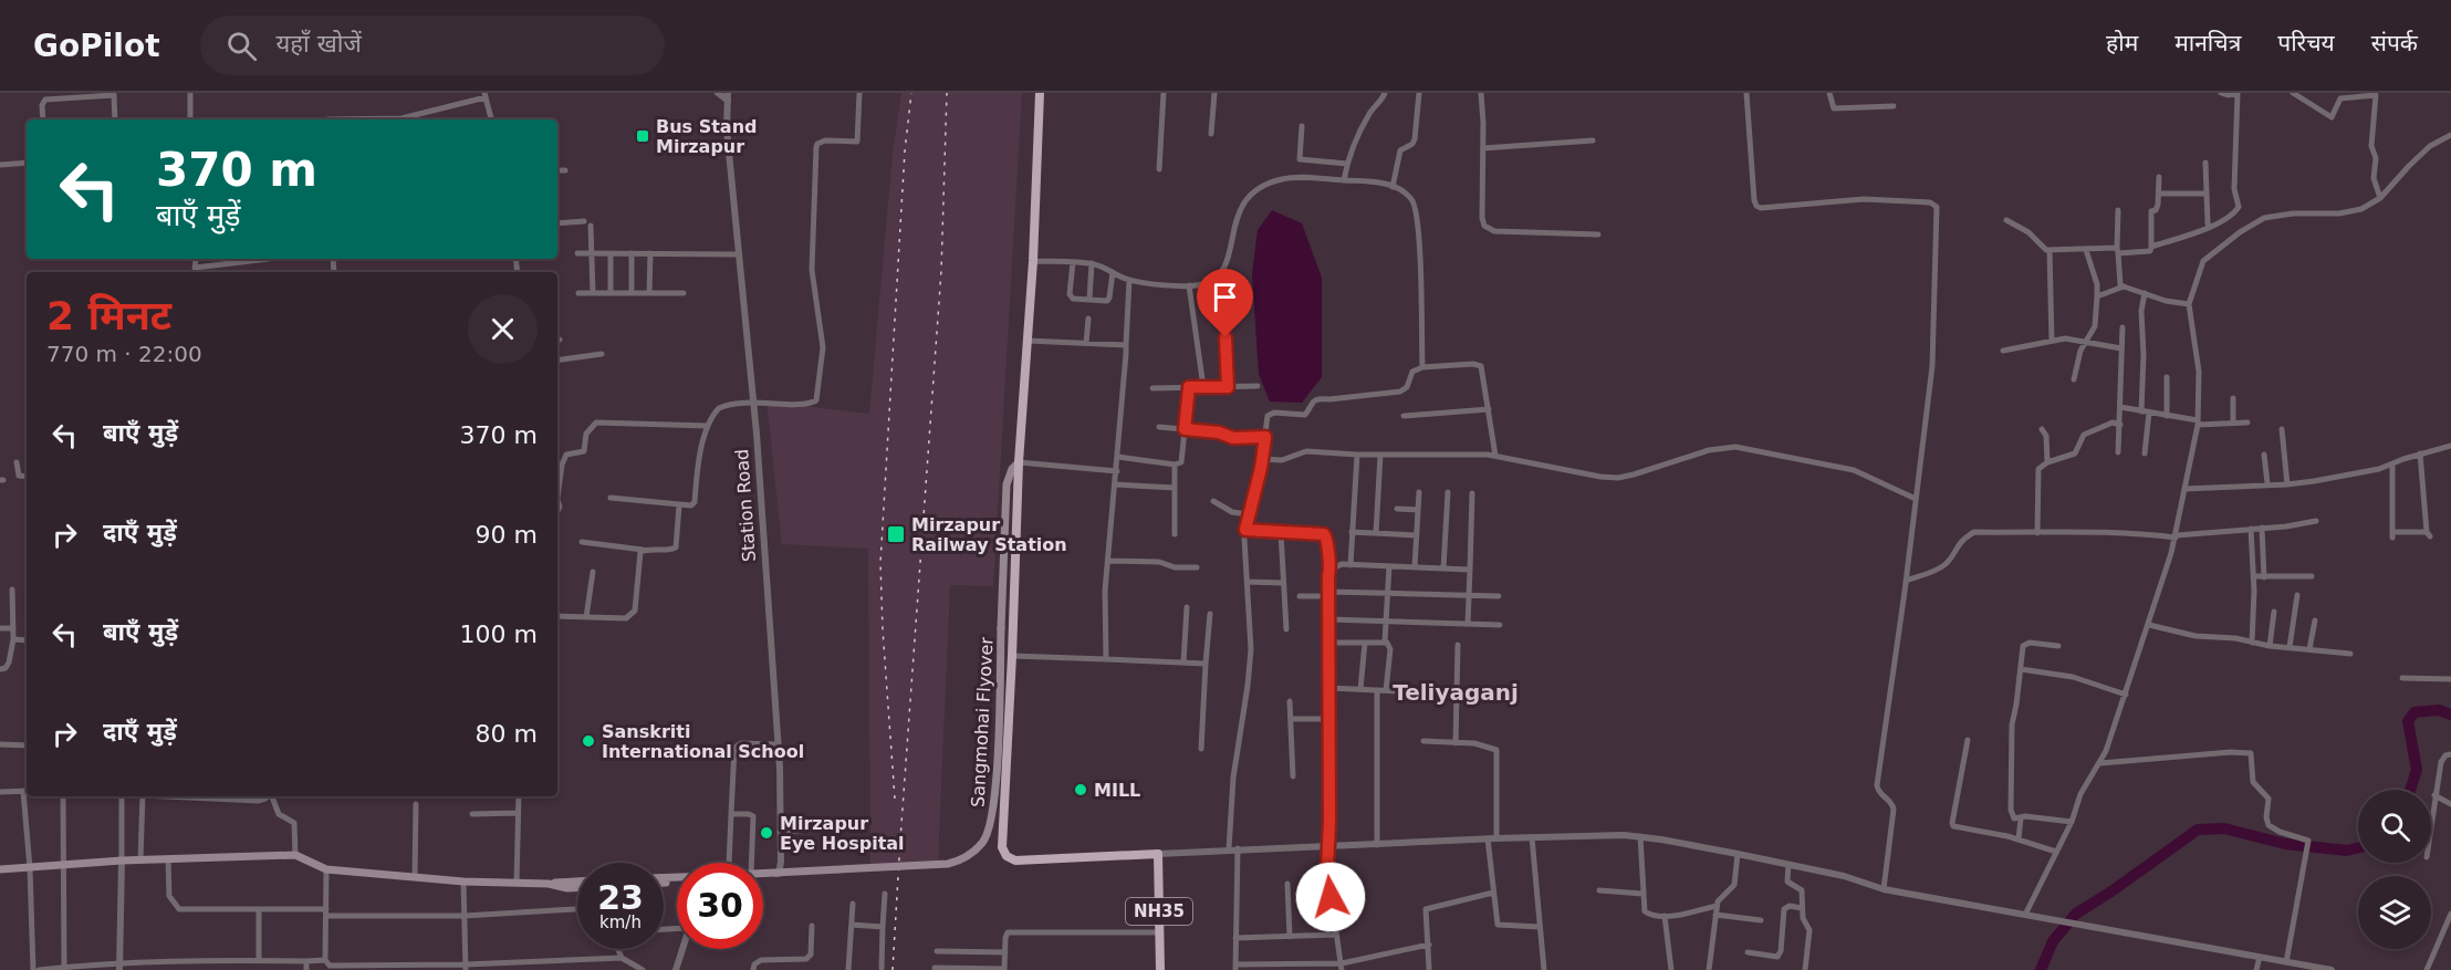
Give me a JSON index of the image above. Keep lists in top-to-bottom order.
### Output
{
  "streets": {
    "highway": ["NH35"],
    "main road": ["Sangmohai Flyover"],
    "street": ["Station Road"]
  },
  "districts": ["Teliyaganj"],
  "places": {
    "transit": ["Bus Stand Mirzapur", "Mirzapur Railway Station"],
    "other": ["Sanskriti International School", "MILL", "Mirzapur Eye Hospital"]
  },
  "page": {
    "header": "GoPilot",
    "search": "यहाँ खोजें",
    "nav": [
      "होम",
      "मानचित्र",
      "परिचय",
      "संपर्क"
    ],
    "turn": ["370 m", "बाएँ मुड़ें"],
    "heading": ["2 मिनट", "770 m · 22:00"],
    "list": [
      {
        "name": "बाएँ मुड़ें",
        "value": "370 m"
      },
      {
        "name": "दाएँ मुड़ें",
        "value": "90 m"
      },
      {
        "name": "बाएँ मुड़ें",
        "value": "100 m"
      },
      {
        "name": "दाएँ मुड़ें",
        "value": "80 m"
      }
    ],
    "speed": "23 km/h",
    "limit": "30"
  }
}
